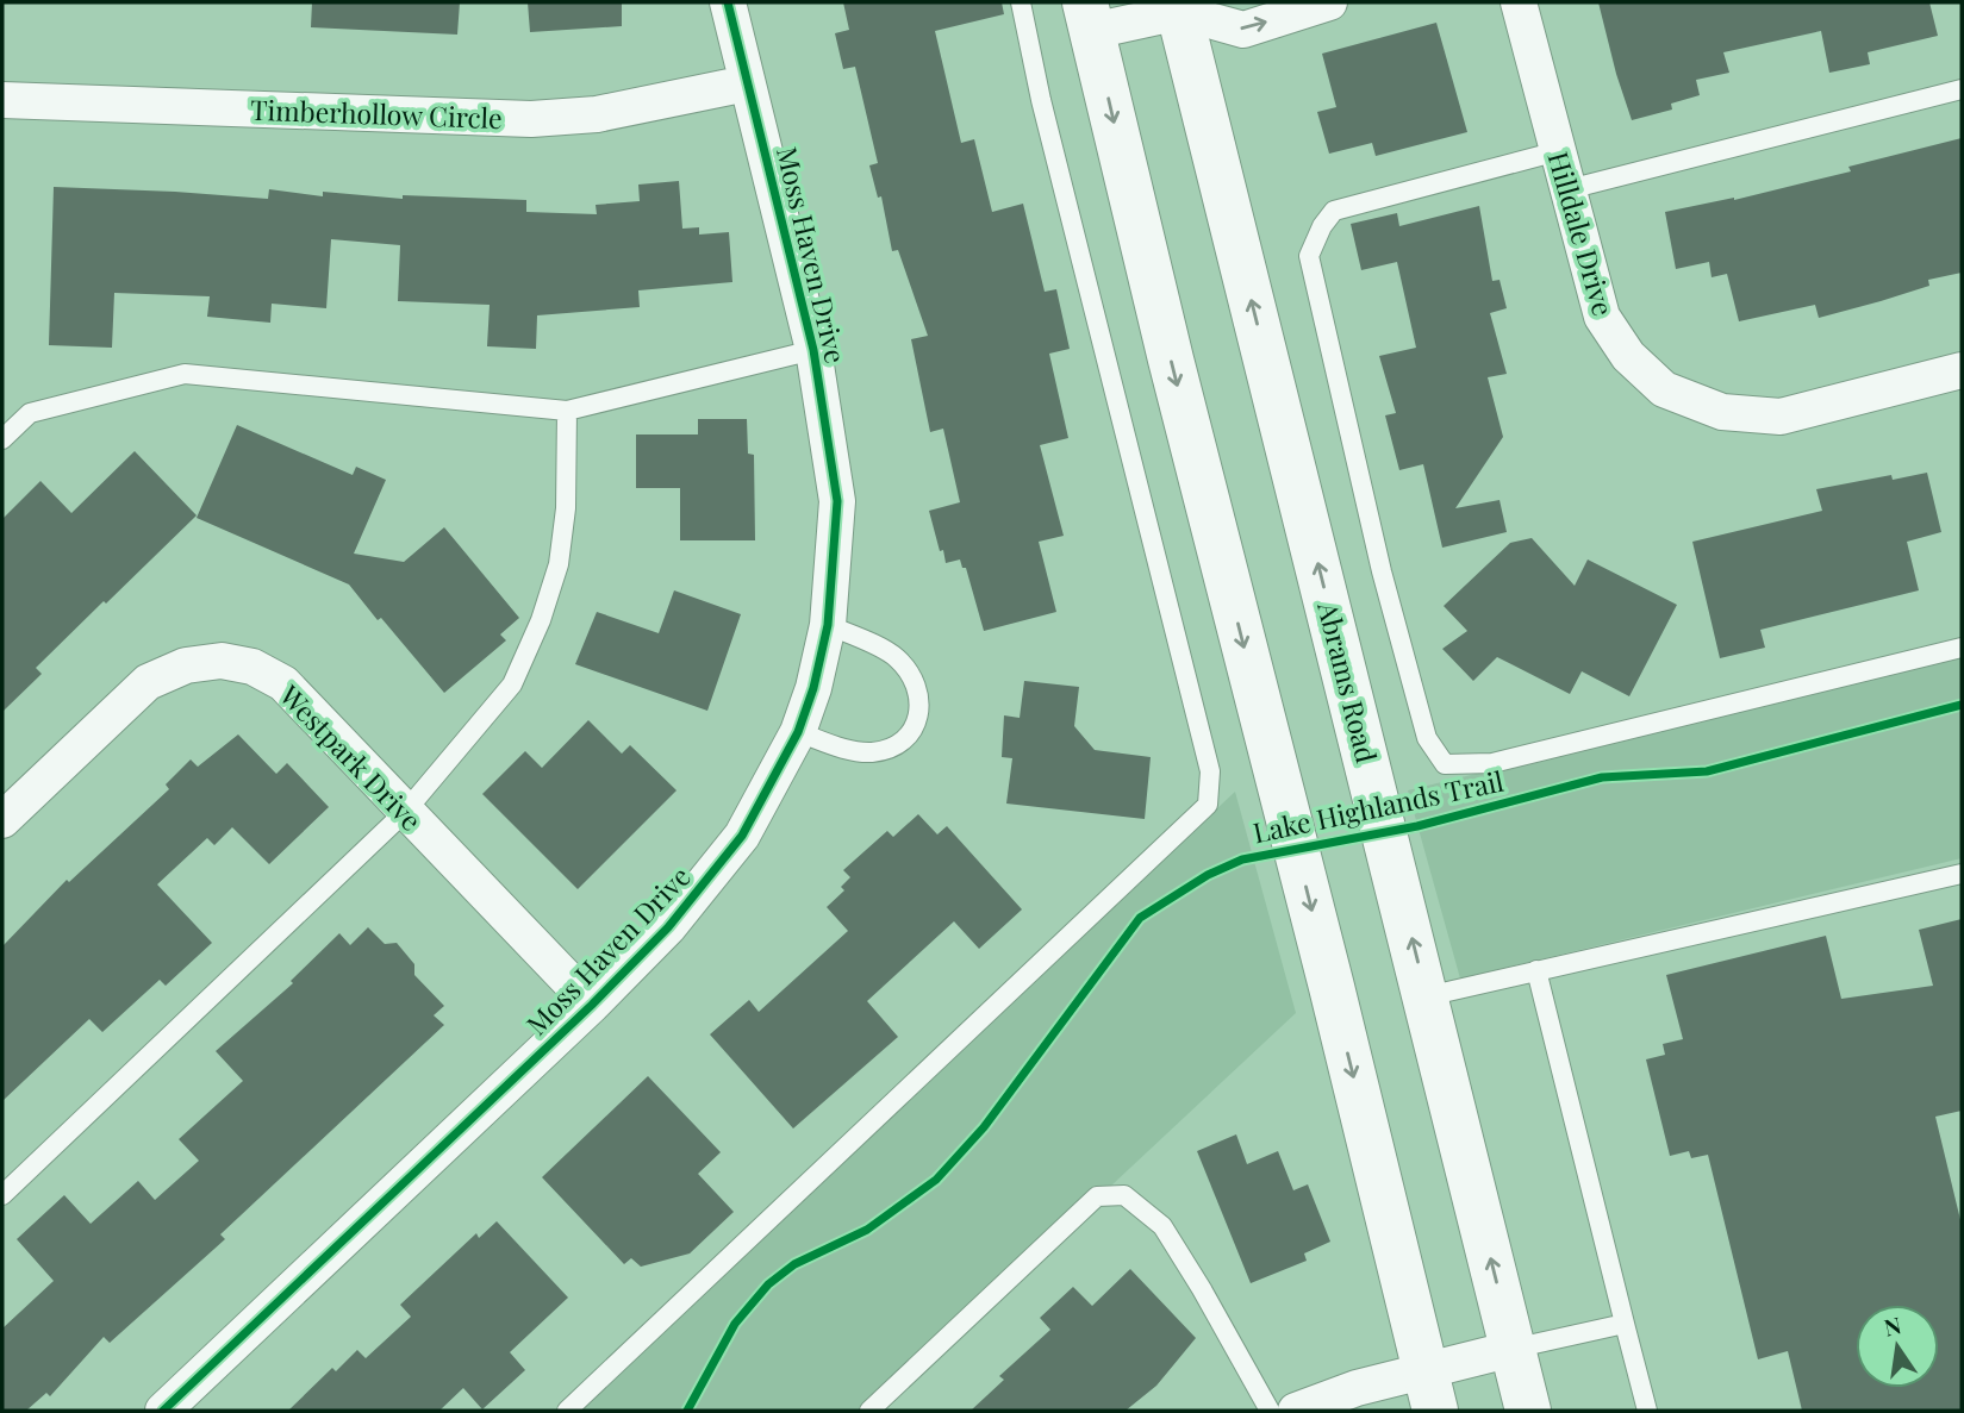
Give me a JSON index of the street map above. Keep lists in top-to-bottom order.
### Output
{
  "streets": {
    "main road": ["Abrams Road"],
    "street": [
      "Timberhollow Circle",
      "Hilldale Drive",
      "Moss Haven Drive",
      "Westpark Drive"
    ],
    "cycle path": ["Lake Highlands Trail"]
  },
  "crossings": [
    ["Timberhollow Circle", "Moss Haven Drive"],
    ["Moss Haven Drive", "Westpark Drive"]
  ],
  "north": "top"
}
